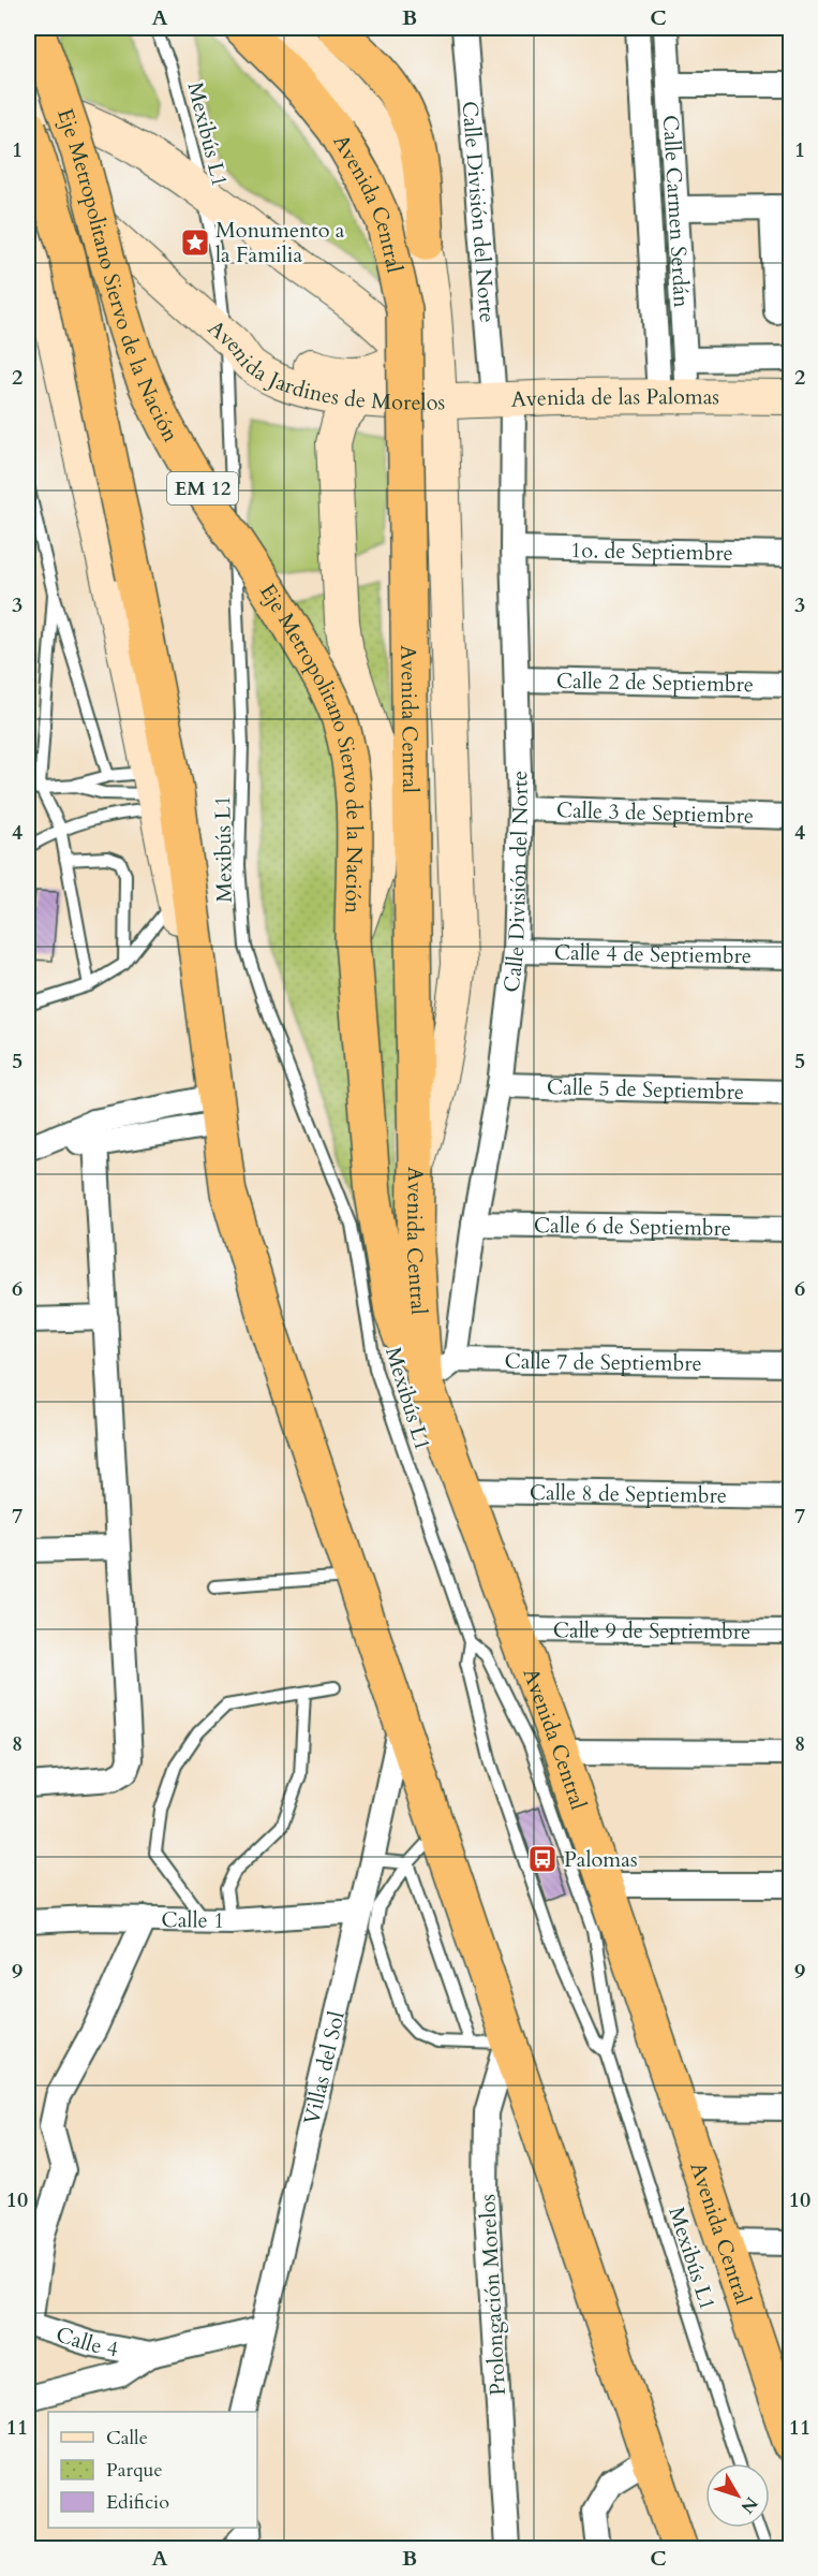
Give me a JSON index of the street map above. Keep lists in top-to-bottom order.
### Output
{
  "streets": {
    "highway": ["Avenida Central", "Eje Metropolitano Siervo de la Nación", "EM 12"],
    "main road": ["Avenida Jardines de Morelos", "Avenida de las Palomas"],
    "street": [
      "Calle Carmen Serdán",
      "Calle División del Norte",
      "1o. de Septiembre",
      "Calle 2 de Septiembre",
      "Calle 3 de Septiembre",
      "Calle 4 de Septiembre",
      "Calle 5 de Septiembre",
      "Calle 6 de Septiembre",
      "Calle 7 de Septiembre",
      "Calle 8 de Septiembre",
      "Calle 9 de Septiembre",
      "Calle 1",
      "Villas del Sol",
      "Prolongación Morelos",
      "Calle 4"
    ],
    "lane": ["Mexibús L1"]
  },
  "crossings": [
    ["Mexibús L1", "Avenida Jardines de Morelos"],
    ["Avenida Central", "Calle División del Norte"],
    ["Avenida Central", "Eje Metropolitano Siervo de la Nación"],
    ["Avenida Central", "Calle 7 de Septiembre"],
    ["Avenida Central", "Calle 8 de Septiembre"],
    ["Avenida Central", "Calle 9 de Septiembre"],
    ["Calle Carmen Serdán", "Avenida de las Palomas"],
    ["Calle División del Norte", "Eje Metropolitano Siervo de la Nación"],
    ["Calle División del Norte", "Avenida de las Palomas"],
    ["Calle División del Norte", "1o. de Septiembre"],
    ["Calle División del Norte", "Calle 2 de Septiembre"],
    ["Calle División del Norte", "Calle 3 de Septiembre"],
    ["Calle División del Norte", "Calle 4 de Septiembre"],
    ["Calle División del Norte", "Calle 5 de Septiembre"],
    ["Calle División del Norte", "Calle 6 de Septiembre"],
    ["Calle División del Norte", "Calle 7 de Septiembre"],
    ["Eje Metropolitano Siervo de la Nación", "Calle 7 de Septiembre"],
    ["Avenida Jardines de Morelos", "Avenida de las Palomas"],
    ["Calle 1", "Villas del Sol"]
  ],
  "places": {
    "place": ["Monumento a la Familia"],
    "bus stop": ["Palomas"]
  },
  "legend": ["Calle", "Parque", "Edificio"],
  "north": "bottom right",
  "grid": {
    "columns": ["A", "B", "C"],
    "rows": [
      "1",
      "2",
      "3",
      "4",
      "5",
      "6",
      "7",
      "8",
      "9",
      "10",
      "11"
    ]
  }
}
